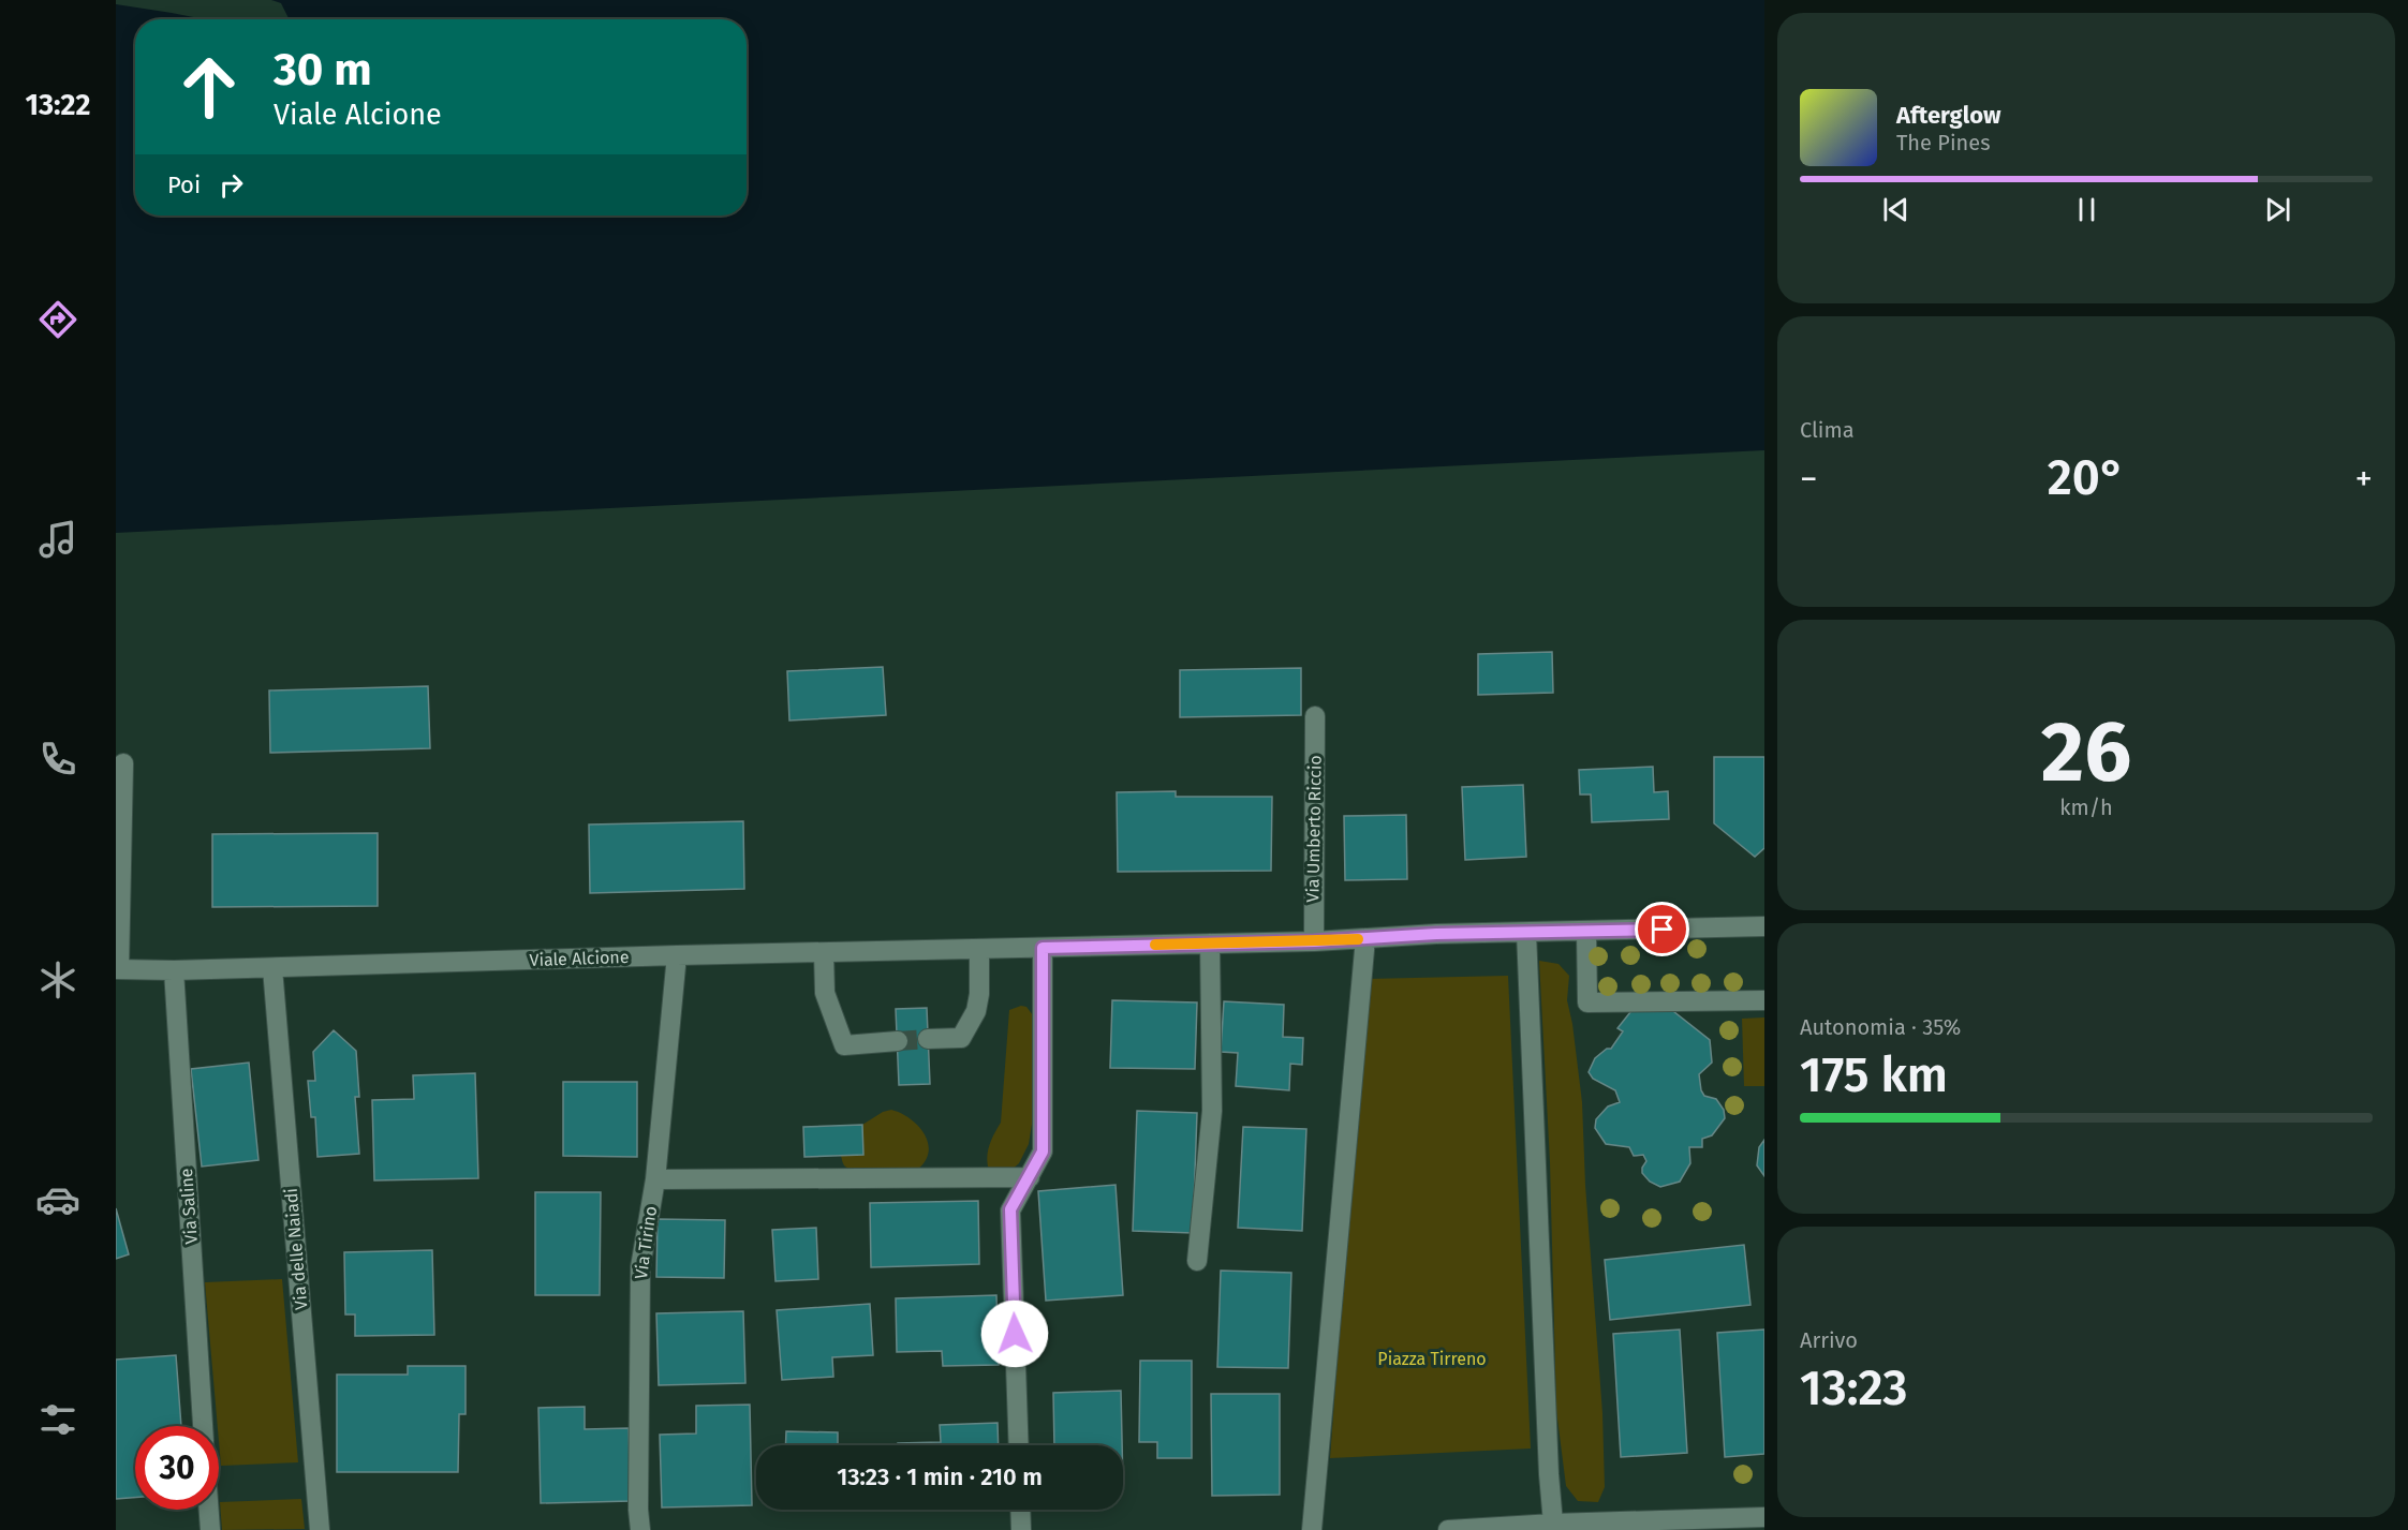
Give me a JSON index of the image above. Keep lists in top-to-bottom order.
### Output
{
  "streets": {
    "street": [
      "Via Umberto Riccio",
      "Viale Alcione",
      "Via Saline",
      "Via Tirino",
      "Via delle Naiadi"
    ]
  },
  "crossings": [
    ["Via Umberto Riccio", "Viale Alcione"],
    ["Viale Alcione", "Via Saline"],
    ["Viale Alcione", "Via Tirino"],
    ["Viale Alcione", "Via delle Naiadi"]
  ],
  "parks": ["Piazza Tirreno"],
  "page": {
    "tabs": "13:22",
    "turn": ["30 m", "Viale Alcione"],
    "song": ["Afterglow", "The Pines"],
    "then": "Poi",
    "tile": [
      "Clima",
      ["26", "km/h"],
      ["Autonomia · 35%", "175 km"],
      ["Arrivo", "13:23"]
    ],
    "heat": ["−", "20°", "+"],
    "limit": "30",
    "trip": "13:23 · 1 min · 210 m"
  }
}
